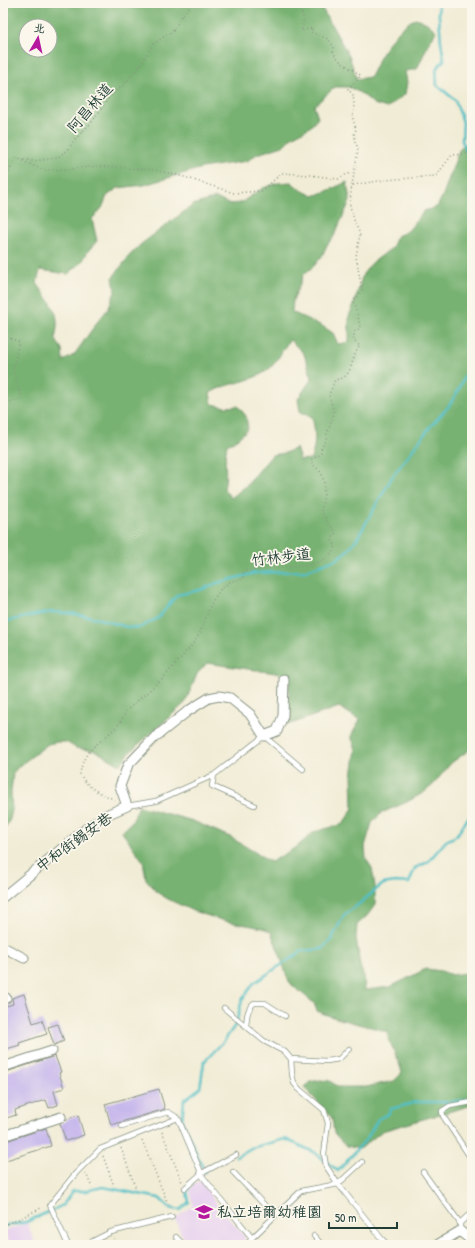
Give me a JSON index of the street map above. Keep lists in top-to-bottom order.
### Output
{
  "streets": {
    "street": ["中和街錫安巷"],
    "path": ["阿昌林道", "竹林步道"]
  },
  "crossings": [
    ["竹林步道", "中和街錫安巷"]
  ],
  "places": {
    "school or university": ["私立培爾幼稚園"]
  },
  "scale_bar": "50 m",
  "north": "top"
}
